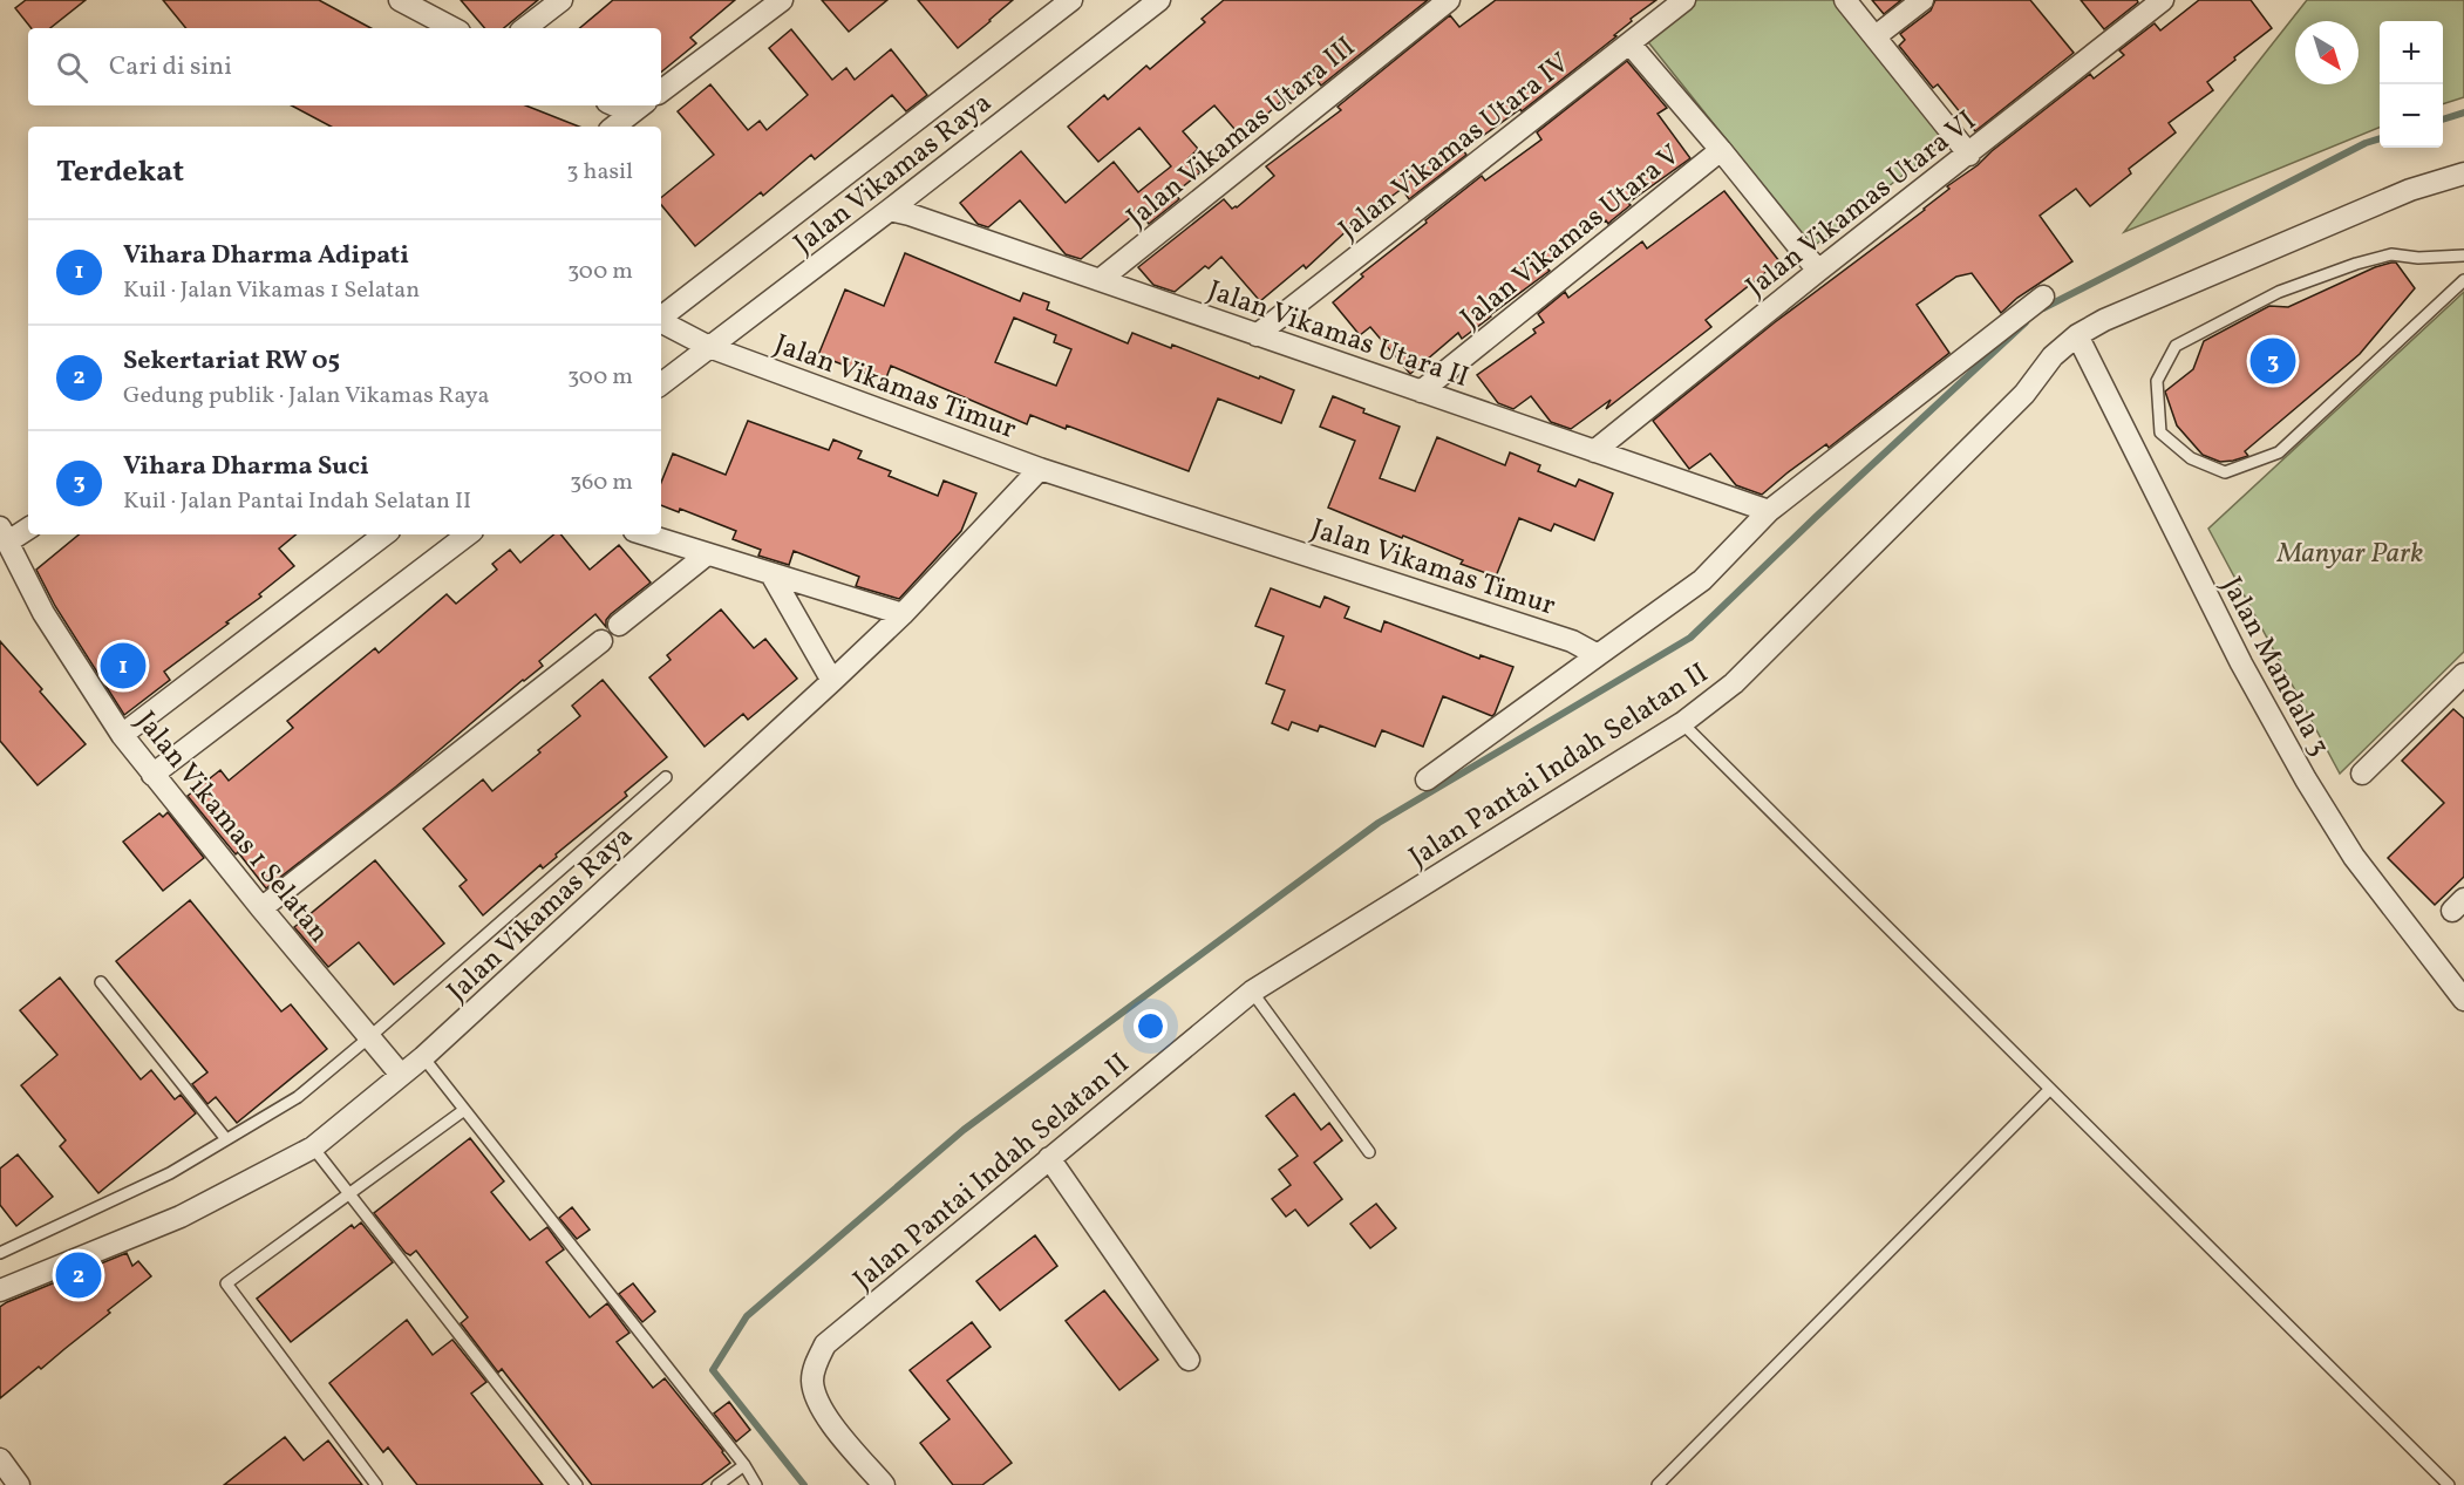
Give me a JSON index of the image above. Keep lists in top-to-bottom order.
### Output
{
  "streets": {
    "street": [
      "Jalan Vikamas Utara III",
      "Jalan Vikamas Utara IV",
      "Jalan Vikamas Raya",
      "Jalan Vikamas Utara VI",
      "Jalan Vikamas Utara V",
      "Jalan Vikamas Utara II",
      "Jalan Vikamas Timur",
      "Jalan Mandala 3",
      "Jalan Pantai Indah Selatan II",
      "Jalan Vikamas 1 Selatan"
    ]
  },
  "crossings": [
    ["Jalan Vikamas Utara III", "Jalan Vikamas Utara II"],
    ["Jalan Vikamas Utara IV", "Jalan Vikamas Utara II"],
    ["Jalan Vikamas Raya", "Jalan Vikamas Utara II"],
    ["Jalan Vikamas Raya", "Jalan Vikamas Timur"],
    ["Jalan Vikamas Raya", "Jalan Vikamas 1 Selatan"],
    ["Jalan Vikamas Utara VI", "Jalan Vikamas Utara II"],
    ["Jalan Vikamas Utara V", "Jalan Vikamas Utara II"],
    ["Jalan Mandala 3", "Jalan Pantai Indah Selatan II"]
  ],
  "parks": ["Manyar Park"],
  "north": "bottom right",
  "page": {
    "map_buttons": ["+", "−"],
    "search": "Cari di sini",
    "heading": ["Terdekat", "3 hasil"],
    "list": [
      {
        "mark": "1",
        "name": "Vihara Dharma Adipati",
        "note": "Kuil · Jalan Vikamas 1 Selatan",
        "value": "300 m"
      },
      {
        "mark": "2",
        "name": "Sekertariat RW 05",
        "note": "Gedung publik · Jalan Vikamas Raya",
        "value": "300 m"
      },
      {
        "mark": "3",
        "name": "Vihara Dharma Suci",
        "note": "Kuil · Jalan Pantai Indah Selatan II",
        "value": "360 m"
      }
    ],
    "pins": ["3", "1", "2"]
  }
}
